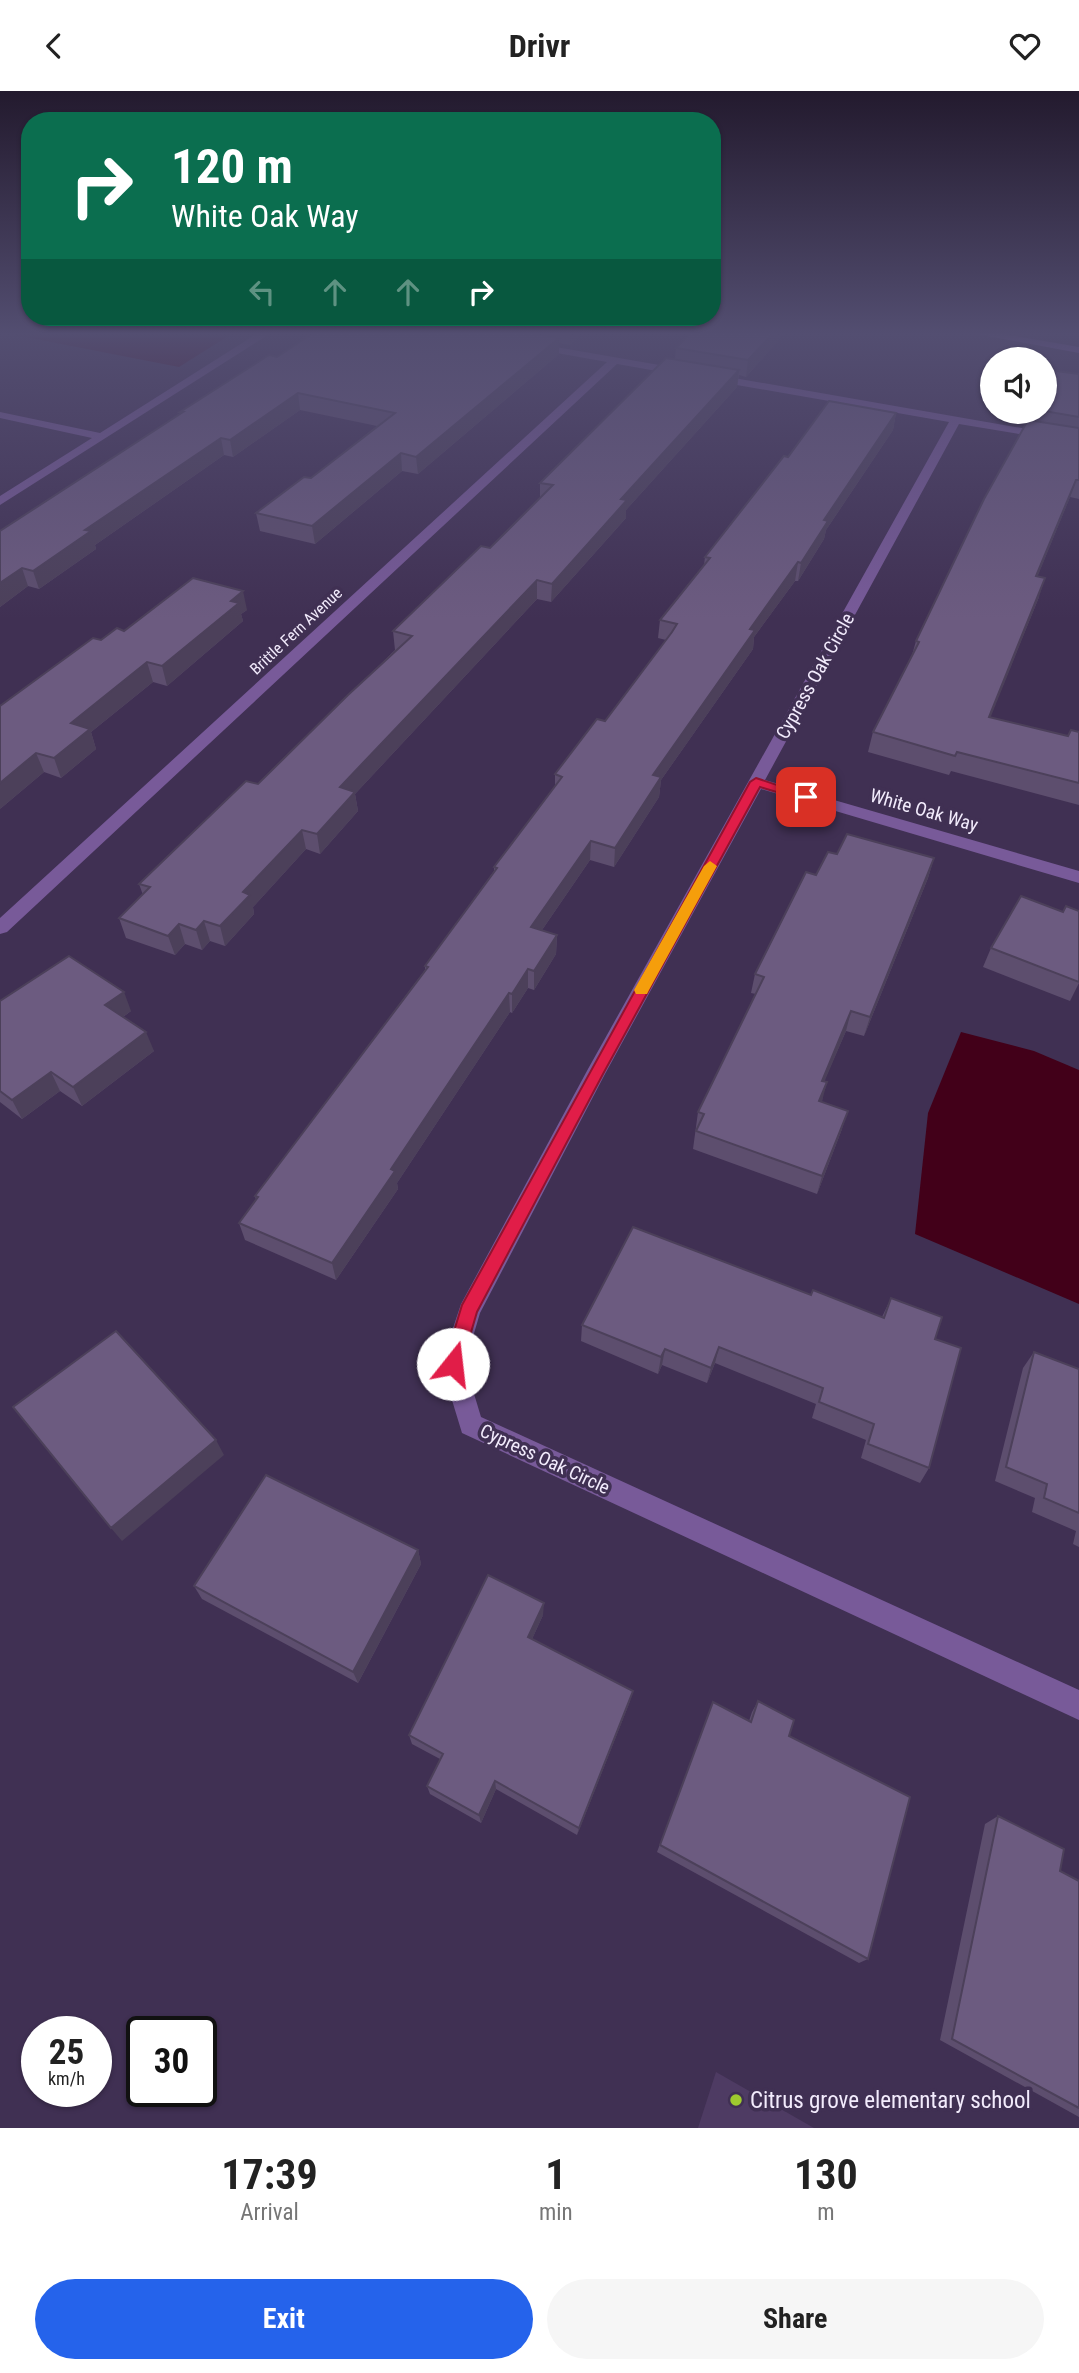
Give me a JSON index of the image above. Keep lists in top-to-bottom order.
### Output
{
  "streets": {
    "street": ["Brittle Fern Avenue", "Cypress Oak Circle", "White Oak Way"]
  },
  "crossings": [
    ["Cypress Oak Circle", "White Oak Way"]
  ],
  "places": ["Citrus grove elementary school"],
  "page": {
    "header": "Drivr",
    "turn": ["120 m", "White Oak Way"],
    "speed": "25 km/h",
    "limit": "30",
    "eta": [
      "17:39",
      "Arrival",
      "1",
      "min",
      "130",
      "m"
    ],
    "buttons": ["Exit", "Share"]
  }
}
